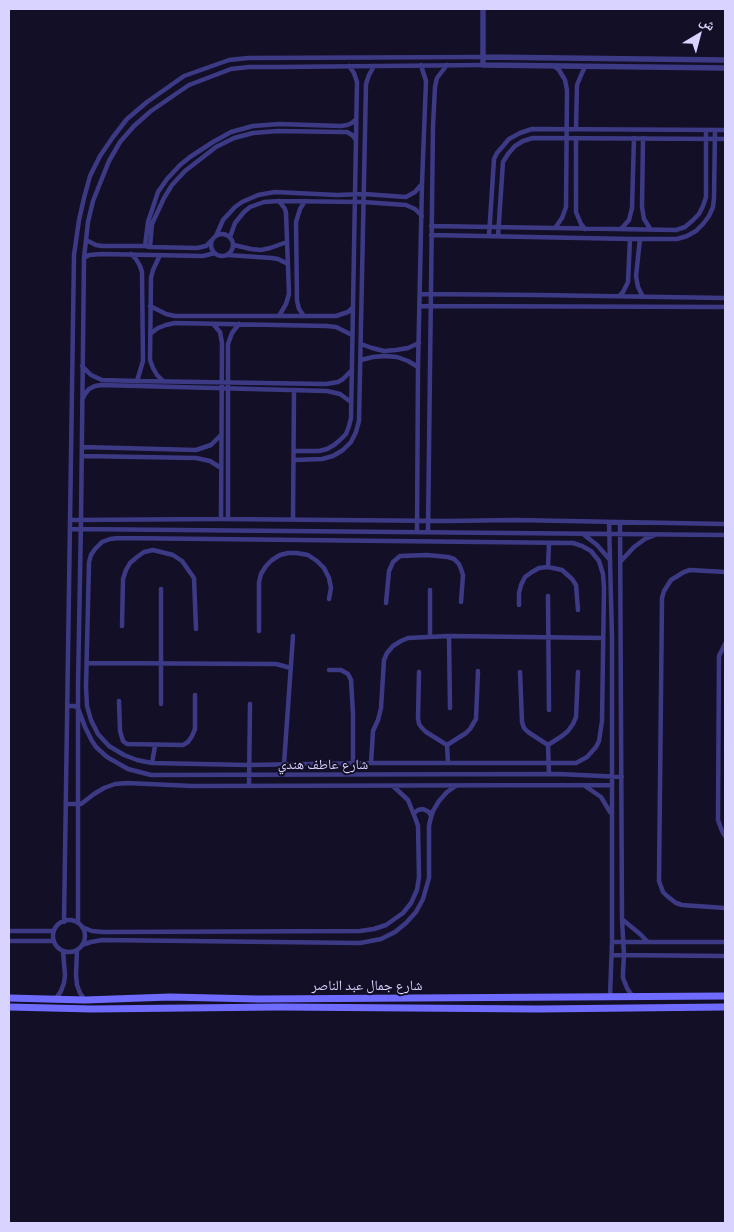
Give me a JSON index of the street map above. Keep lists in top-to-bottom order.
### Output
{
  "streets": {
    "main road": ["شارع جمال عبد الناصر"],
    "street": ["شارع عاطف هندي"]
  },
  "north": "top right"
}
